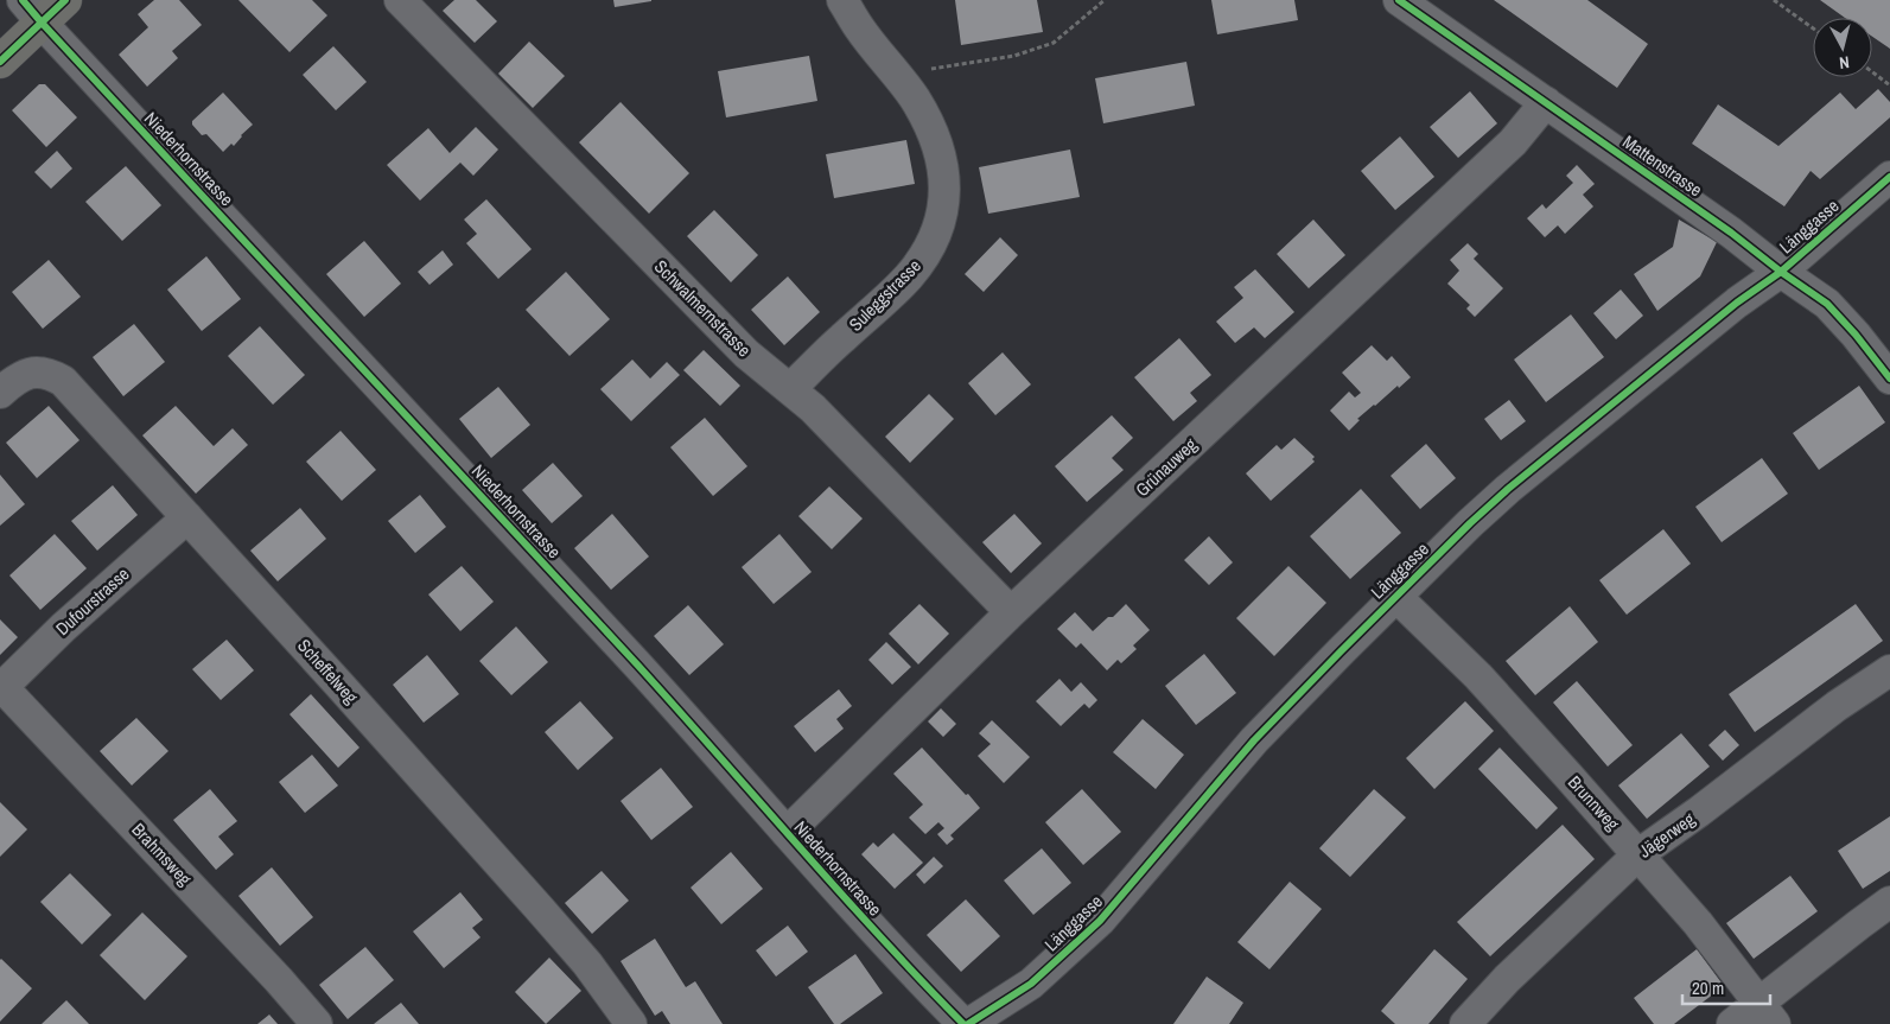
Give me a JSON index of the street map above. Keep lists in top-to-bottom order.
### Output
{
  "streets": {
    "street": [
      "Niederhornstrasse",
      "Mattenstrasse",
      "Länggasse",
      "Suleggstrasse",
      "Schwalmernstrasse",
      "Grünauweg",
      "Dufourstrasse",
      "Scheffelweg",
      "Brunnweg",
      "Jägerweg",
      "Brahmsweg"
    ]
  },
  "crossings": [
    ["Niederhornstrasse", "Grünauweg"],
    ["Mattenstrasse", "Länggasse"],
    ["Mattenstrasse", "Grünauweg"],
    ["Länggasse", "Brunnweg"],
    ["Suleggstrasse", "Schwalmernstrasse"],
    ["Schwalmernstrasse", "Grünauweg"],
    ["Dufourstrasse", "Scheffelweg"],
    ["Dufourstrasse", "Brahmsweg"],
    ["Brunnweg", "Jägerweg"]
  ],
  "scale_bar": "20 m",
  "north": "bottom"
}
